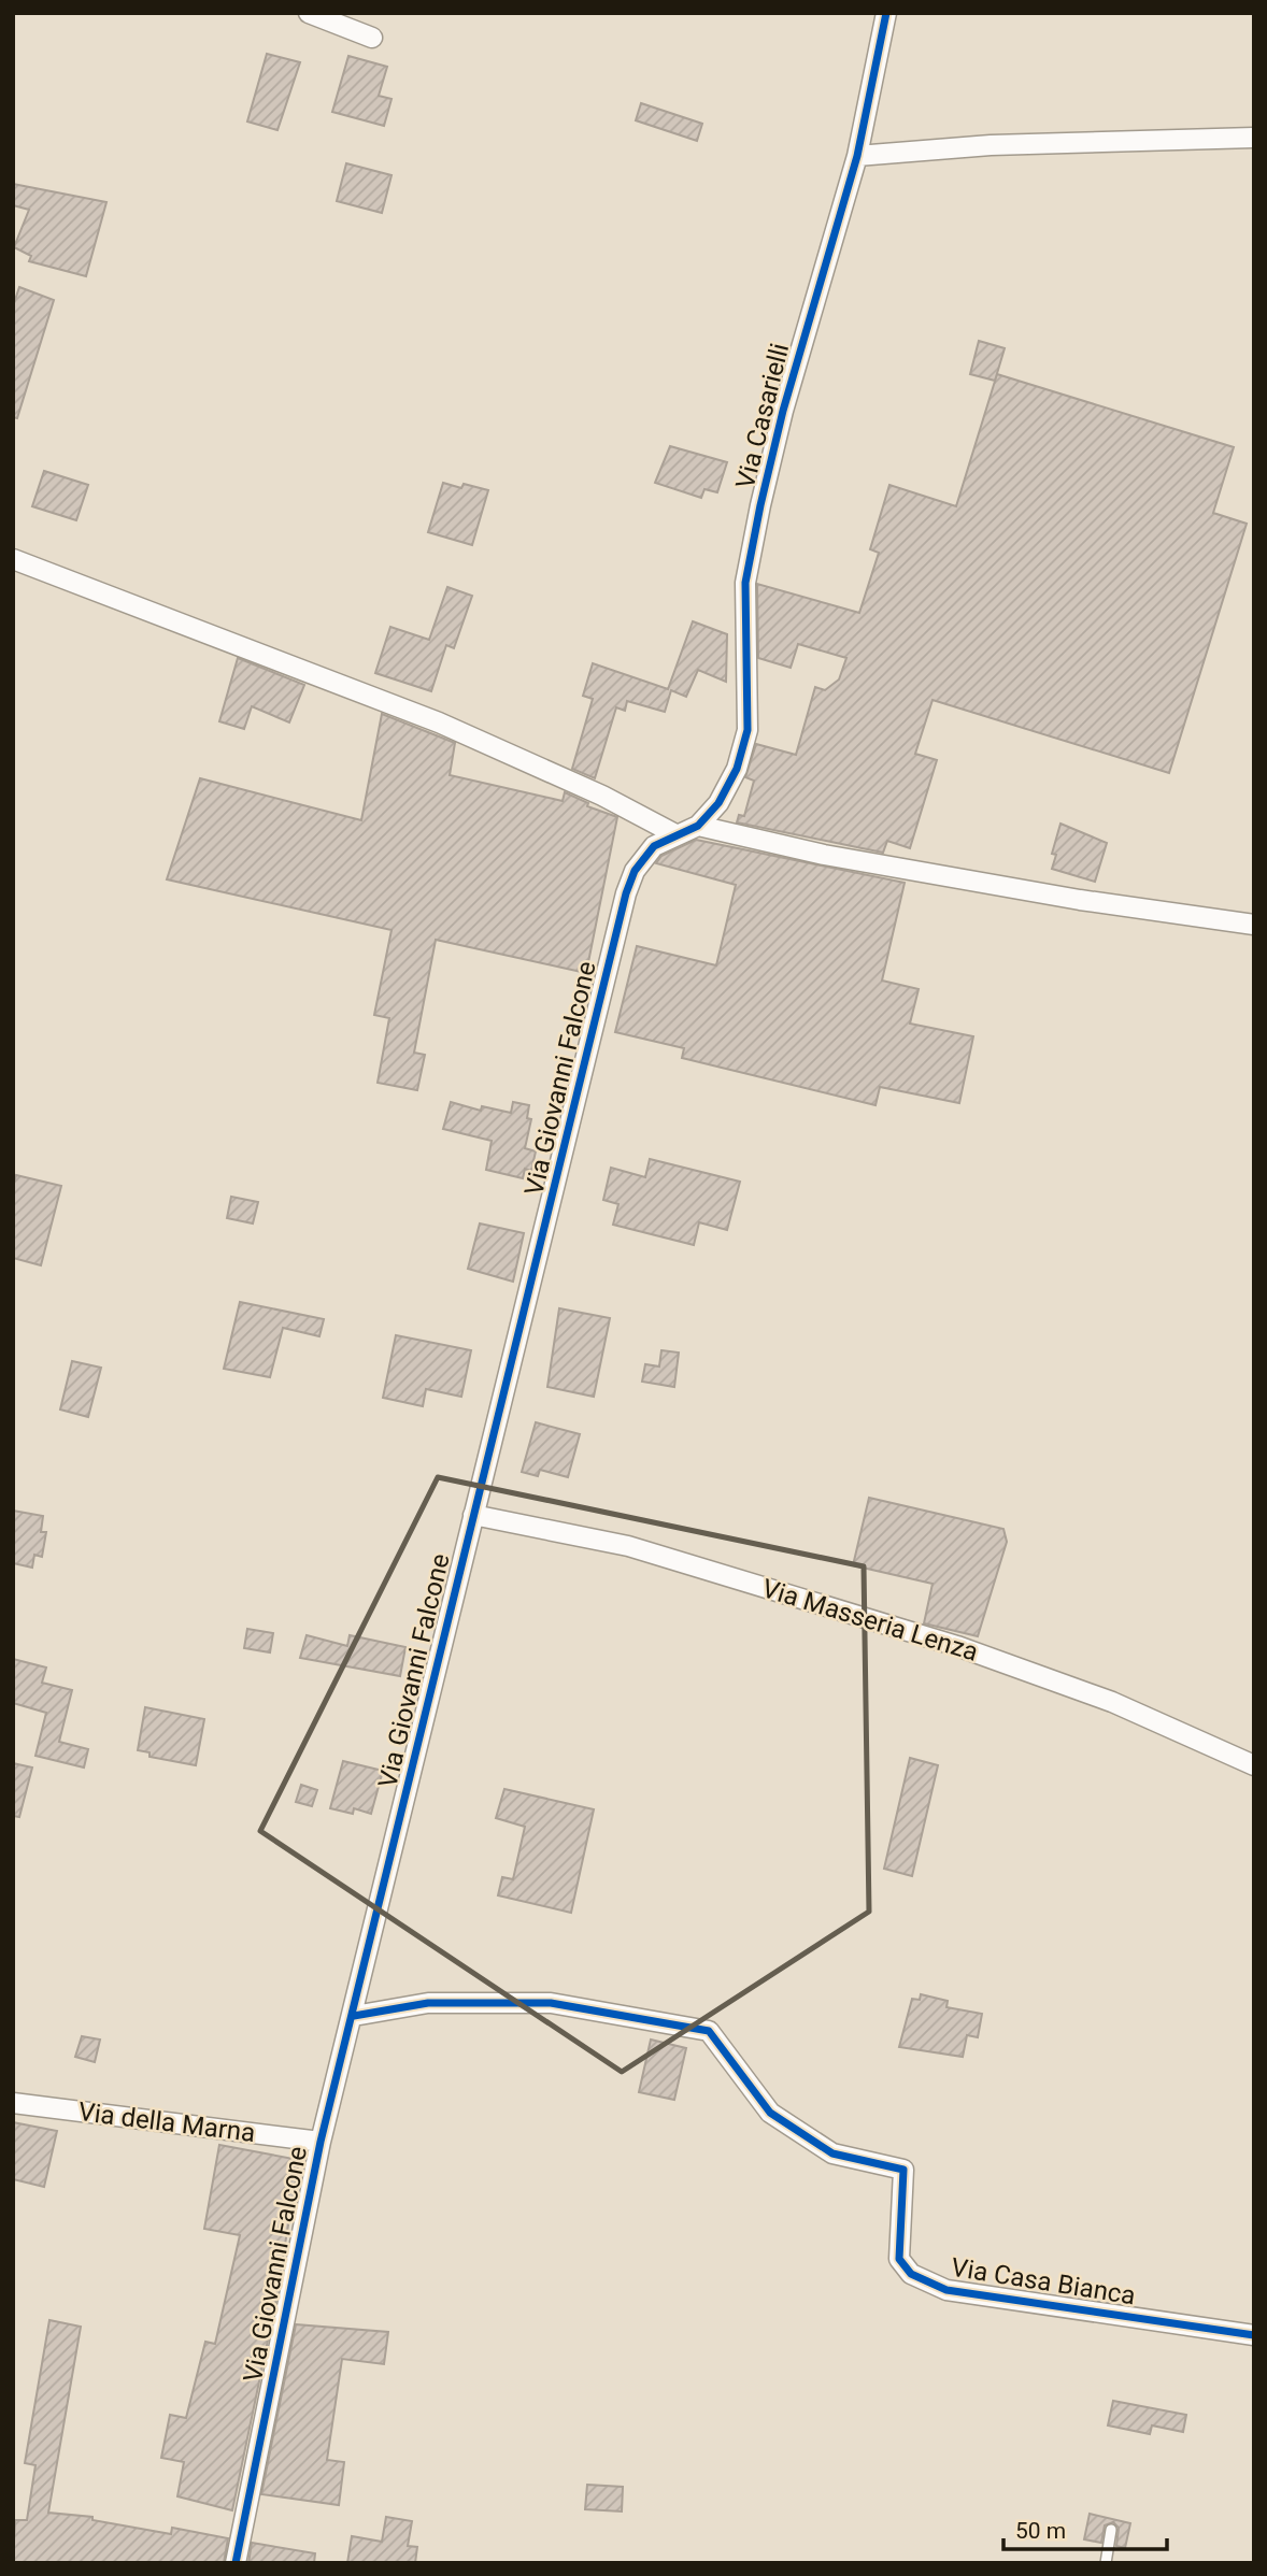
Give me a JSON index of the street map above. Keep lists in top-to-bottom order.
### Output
{
  "streets": {
    "street": [
      "Via Casarielli",
      "Via Giovanni Falcone",
      "Via Masseria Lenza",
      "Via della Marna",
      "Via Casa Bianca"
    ]
  },
  "crossings": [
    ["Via Casarielli", "Via Giovanni Falcone"],
    ["Via Giovanni Falcone", "Via Masseria Lenza"],
    ["Via Giovanni Falcone", "Via della Marna"],
    ["Via Giovanni Falcone", "Via Casa Bianca"]
  ],
  "scale_bar": "50 m"
}
